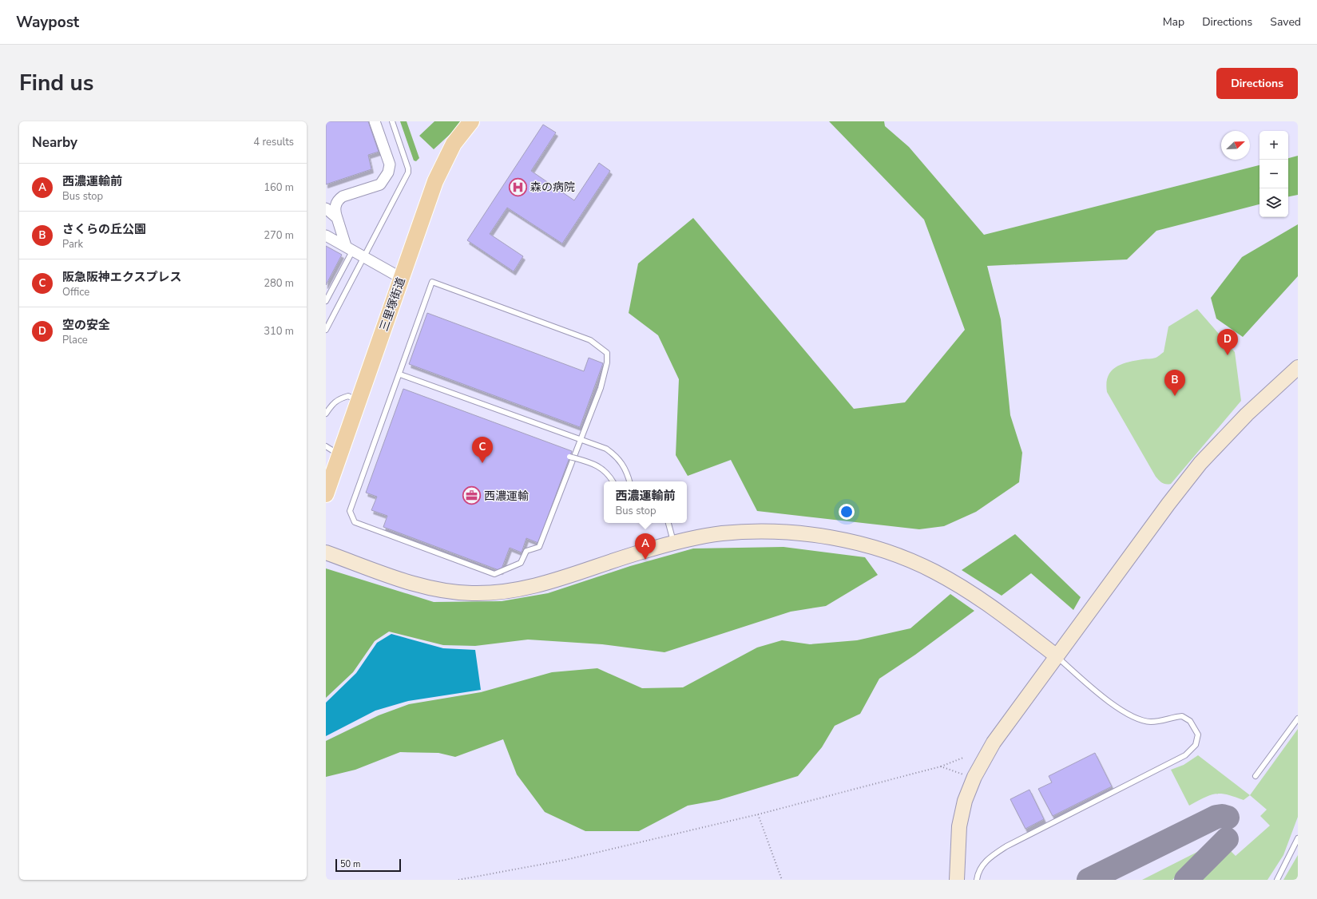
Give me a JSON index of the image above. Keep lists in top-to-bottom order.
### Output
{
  "streets": {
    "main road": ["三里塚街道"]
  },
  "places": {
    "hospital": ["森の病院"],
    "office": ["西濃運輸"]
  },
  "scale_bar": "50 m",
  "north": "top right",
  "page": {
    "header": "Waypost",
    "nav": ["Map", "Directions", "Saved"],
    "title": "Find us",
    "buttons": "Directions",
    "heading": ["Nearby", "4 results"],
    "map_buttons": ["+", "−"],
    "list": [
      {
        "mark": "A",
        "name": "西濃運輸前",
        "note": "Bus stop",
        "value": "160 m"
      },
      {
        "mark": "B",
        "name": "さくらの丘公園",
        "note": "Park",
        "value": "270 m"
      },
      {
        "mark": "C",
        "name": "阪急阪神エクスプレス",
        "note": "Office",
        "value": "280 m"
      },
      {
        "mark": "D",
        "name": "空の安全",
        "note": "Place",
        "value": "310 m"
      }
    ],
    "pins": [
      "D",
      "B",
      "C",
      "A"
    ],
    "popup": ["西濃運輸前", "Bus stop"],
    "scale": "50 m"
  }
}
